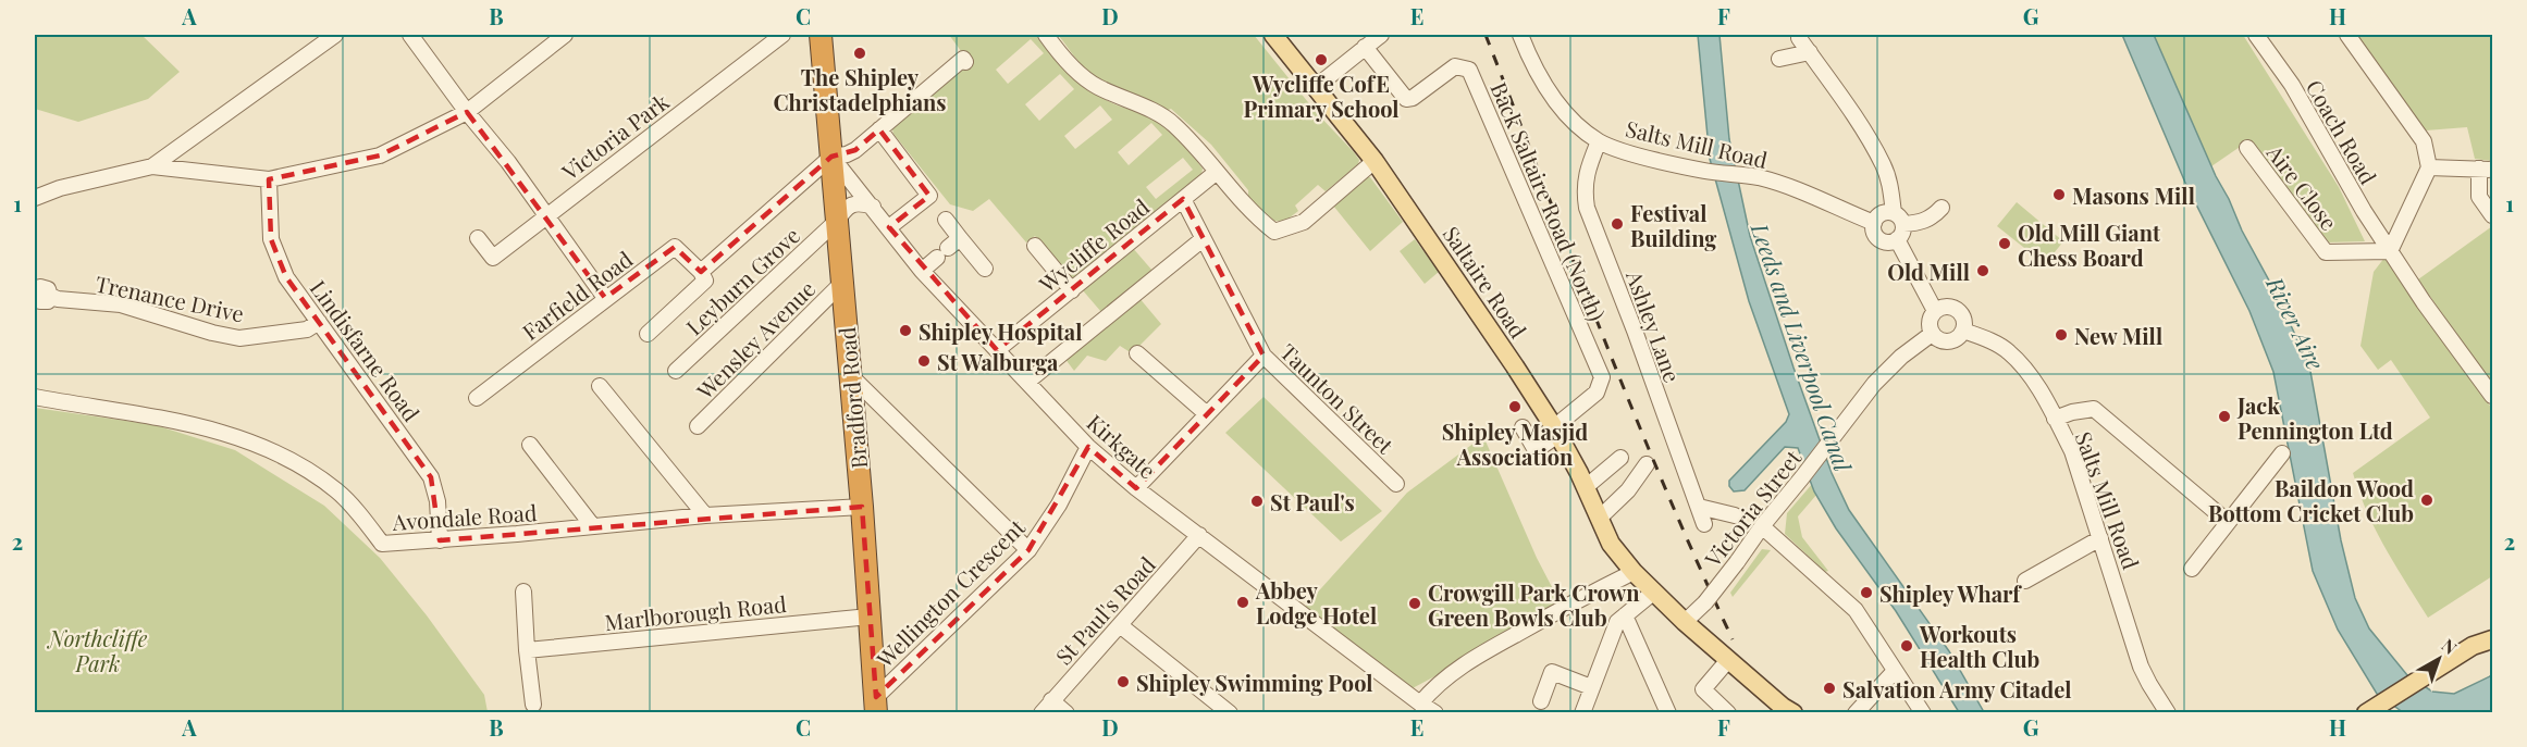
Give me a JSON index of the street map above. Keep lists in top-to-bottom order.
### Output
{
  "streets": {
    "highway": ["Bradford Road"],
    "main road": ["Saltaire Road"],
    "street": [
      "Coach Road",
      "Victoria Park",
      "Salts Mill Road",
      "Aire Close",
      "Back Saltaire Road (North)",
      "Wycliffe Road",
      "Leyburn Grove",
      "Farfield Road",
      "Trenance Drive",
      "Ashley Lane",
      "Wensley Avenue",
      "Lindisfarne Road",
      "Taunton Street",
      "Kirkgate",
      "Victoria Street",
      "Avondale Road",
      "Wellington Crescent",
      "St Paul's Road",
      "Marlborough Road"
    ]
  },
  "crossings": [
    ["Coach Road", "Aire Close"],
    ["Salts Mill Road", "Ashley Lane"],
    ["Salts Mill Road", "Victoria Street"],
    ["Back Saltaire Road (North)", "Saltaire Road"],
    ["Wycliffe Road", "Taunton Street"],
    ["Wycliffe Road", "Kirkgate"],
    ["Leyburn Grove", "Bradford Road"],
    ["Leyburn Grove", "Kirkgate"],
    ["Saltaire Road", "Victoria Street"],
    ["Trenance Drive", "Lindisfarne Road"],
    ["Wensley Avenue", "Bradford Road"],
    ["Lindisfarne Road", "Avondale Road"],
    ["Bradford Road", "Kirkgate"],
    ["Bradford Road", "Avondale Road"],
    ["Bradford Road", "Wellington Crescent"],
    ["Bradford Road", "Marlborough Road"],
    ["Kirkgate", "Wellington Crescent"],
    ["Kirkgate", "St Paul's Road"]
  ],
  "water": ["River Aire", "Leeds and Liverpool Canal"],
  "parks": ["Northcliffe Park"],
  "places": [
    "The Shipley Christadelphians",
    "Wycliffe CofE Primary School",
    "Masons Mill",
    "Festival Building",
    "Old Mill Giant Chess Board",
    "Old Mill",
    "Shipley Hospital",
    "New Mill",
    "St Walburga",
    "Shipley Masjid Association",
    "Jack Pennington Ltd",
    "Baildon Wood Bottom Cricket Club",
    "St Paul's",
    "Shipley Wharf",
    "Abbey Lodge Hotel",
    "Crowgill Park Crown Green Bowls Club",
    "Workouts Health Club",
    "Shipley Swimming Pool",
    "Salvation Army Citadel"
  ],
  "north": "top right",
  "grid": {
    "columns": [
      "A",
      "B",
      "C",
      "D",
      "E",
      "F",
      "G",
      "H"
    ],
    "rows": ["1", "2"]
  }
}
